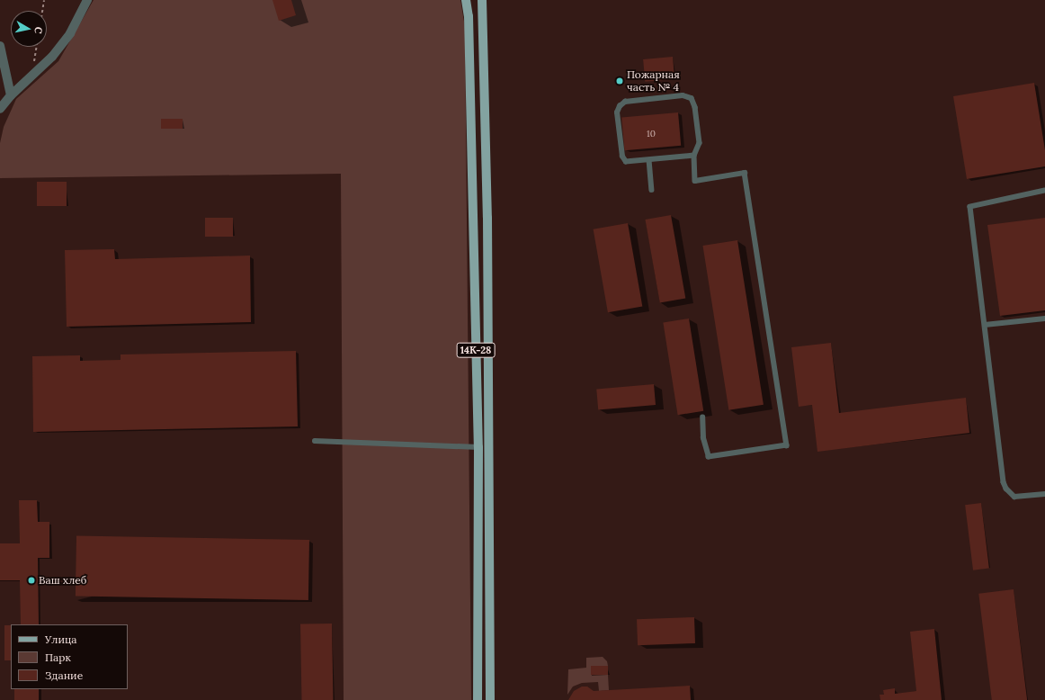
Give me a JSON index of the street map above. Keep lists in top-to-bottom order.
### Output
{
  "streets": {
    "main road": ["14К-28"]
  },
  "places": ["Пожарная часть № 4", "Ваш хлеб"],
  "house_numbers": ["10"],
  "legend": ["Улица", "Парк", "Здание"],
  "north": "right"
}
